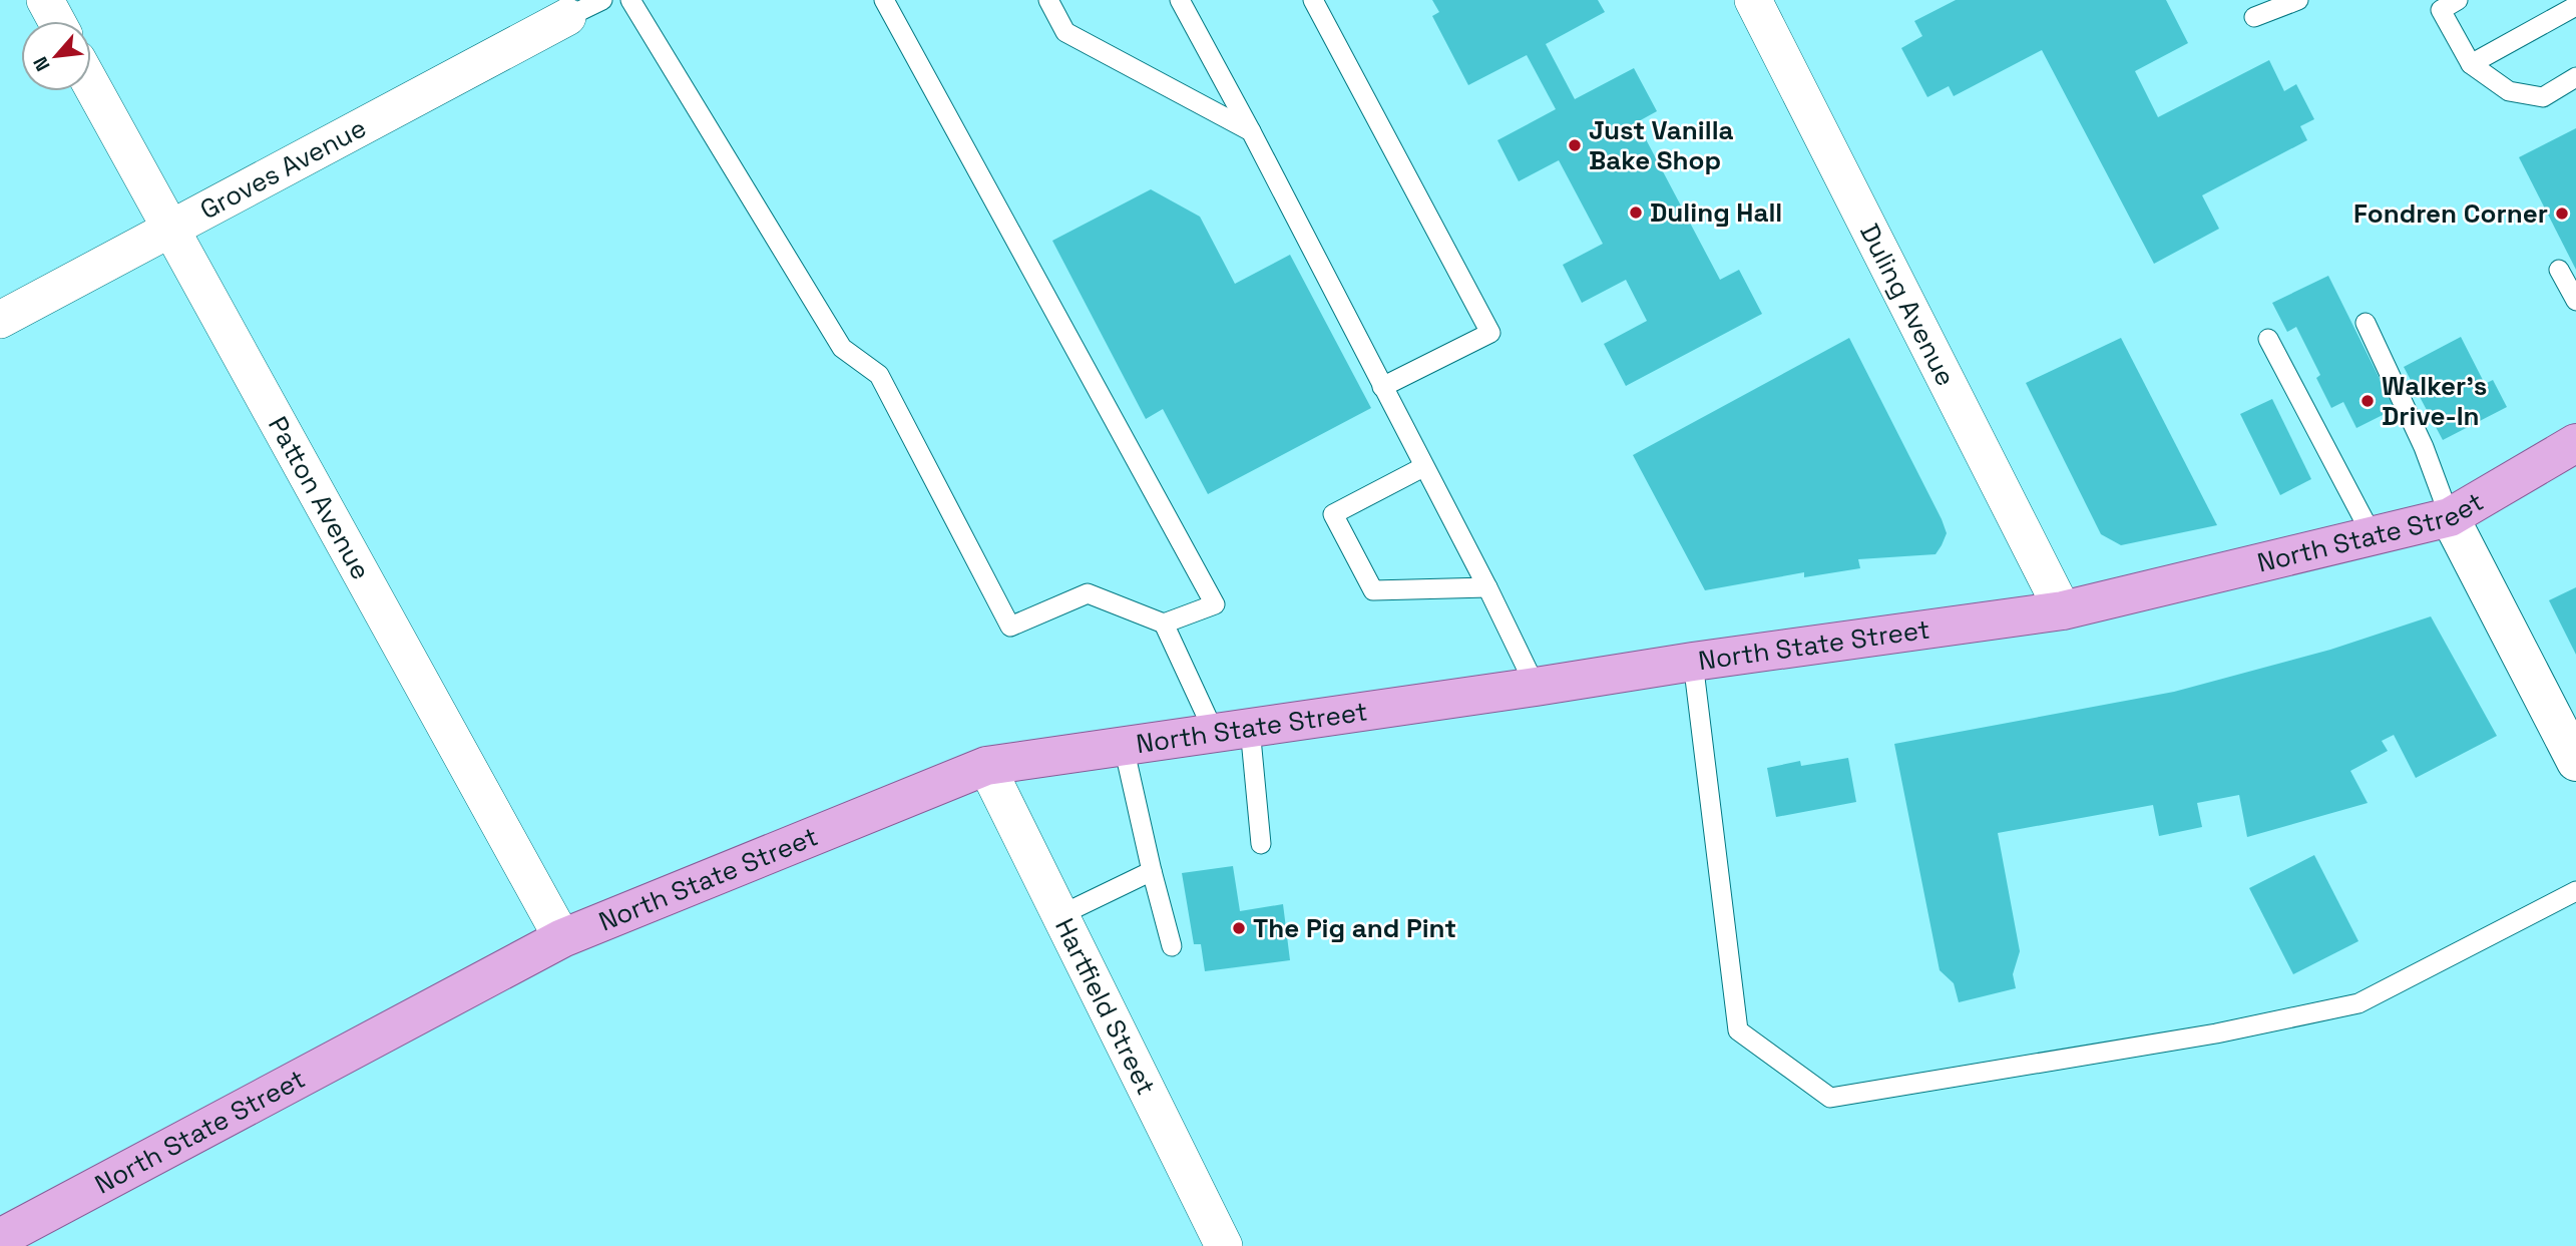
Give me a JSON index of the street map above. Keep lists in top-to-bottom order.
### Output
{
  "streets": {
    "main road": ["North State Street"],
    "street": [
      "Groves Avenue",
      "Duling Avenue",
      "Patton Avenue",
      "Hartfield Street"
    ]
  },
  "crossings": [
    ["Groves Avenue", "Patton Avenue"],
    ["Duling Avenue", "North State Street"],
    ["Patton Avenue", "North State Street"],
    ["North State Street", "Hartfield Street"]
  ],
  "places": [
    "Just Vanilla Bake Shop",
    "Duling Hall",
    "Fondren Corner",
    "Walker's Drive-In",
    "The Pig and Pint"
  ],
  "north": "bottom left"
}
